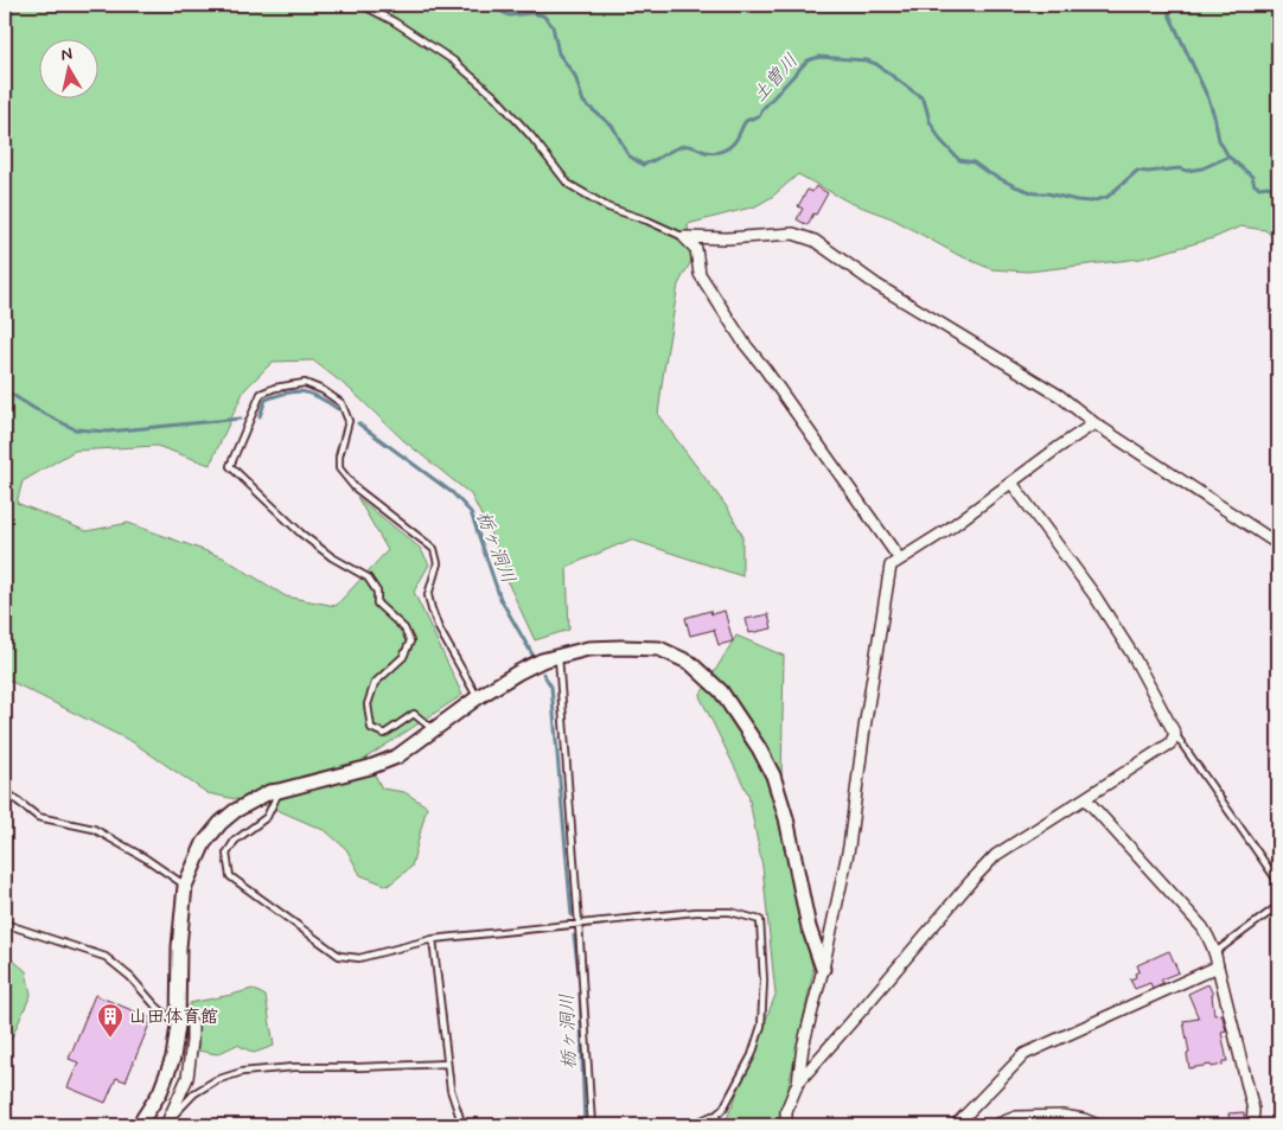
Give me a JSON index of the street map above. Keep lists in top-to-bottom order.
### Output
{
  "water": ["土曽川", "栃ヶ洞川"],
  "places": {
    "building": ["山田体育館"]
  },
  "north": "top"
}
